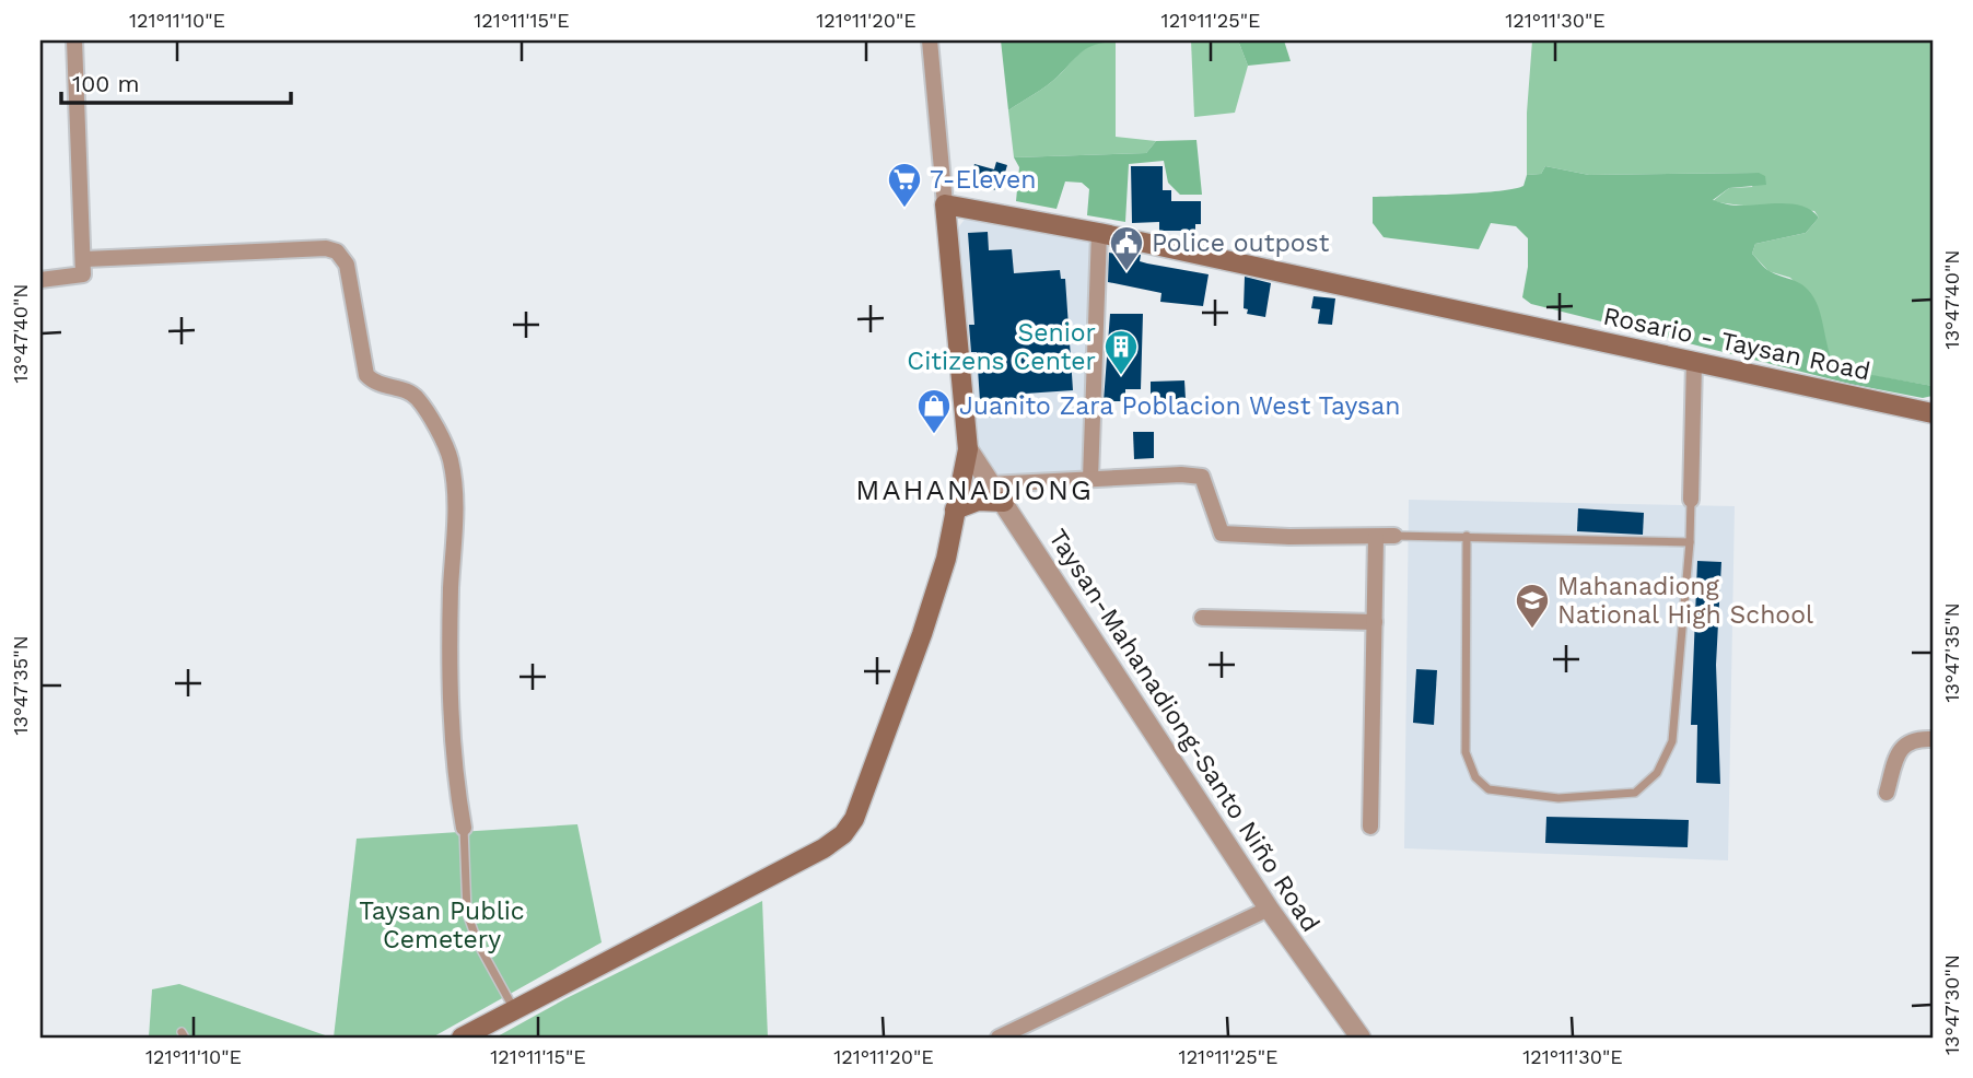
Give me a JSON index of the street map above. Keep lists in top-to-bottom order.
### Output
{
  "streets": {
    "main road": ["Rosario - Taysan Road"],
    "street": ["Taysan-Mahanadiong-Santo Niño Road"]
  },
  "districts": ["MAHANADIONG"],
  "parks": ["Taysan Public Cemetery"],
  "places": {
    "supermarket": ["7-Eleven"],
    "public building": ["Police outpost"],
    "building": ["Senior Citizens Center"],
    "shop": ["Juanito Zara Poblacion West Taysan"],
    "school or university": ["Mahanadiong National High School"]
  },
  "scale_bar": "100 m",
  "coordinates": [
    "121°11'10\"E",
    "121°11'15\"E",
    "121°11'20\"E",
    "121°11'25\"E",
    "121°11'30\"E",
    "13°47'40\"N",
    "13°47'35\"N",
    "13°47'30\"N"
  ]
}
